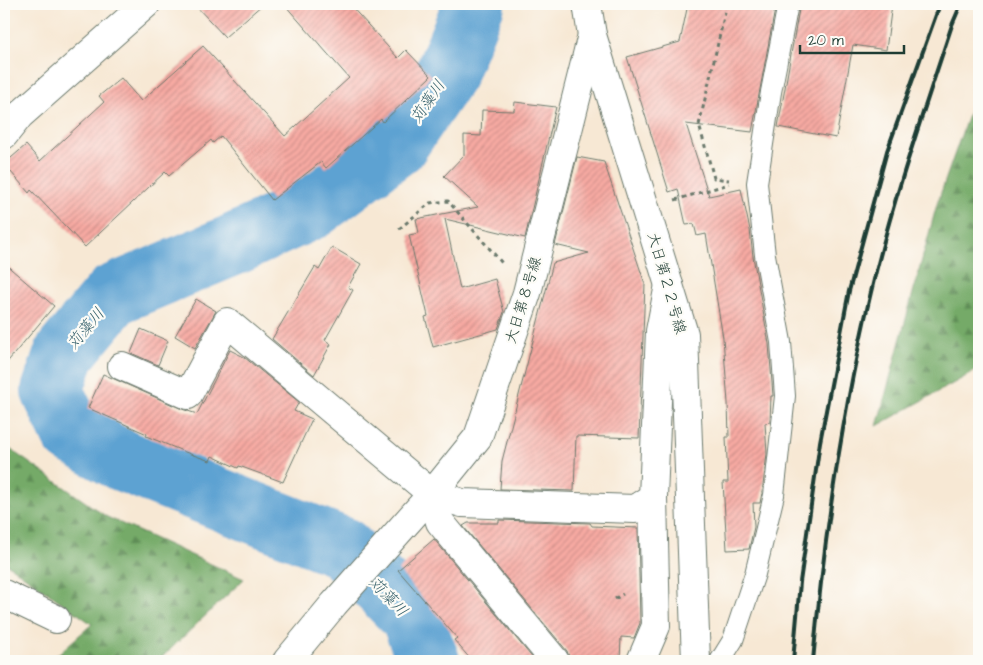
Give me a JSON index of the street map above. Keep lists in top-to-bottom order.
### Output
{
  "streets": {
    "street": ["大日第２２号線", "大日第８号線"]
  },
  "crossings": [
    ["大日第２２号線", "大日第８号線"]
  ],
  "water": ["苅藻川"],
  "scale_bar": "20 m"
}
